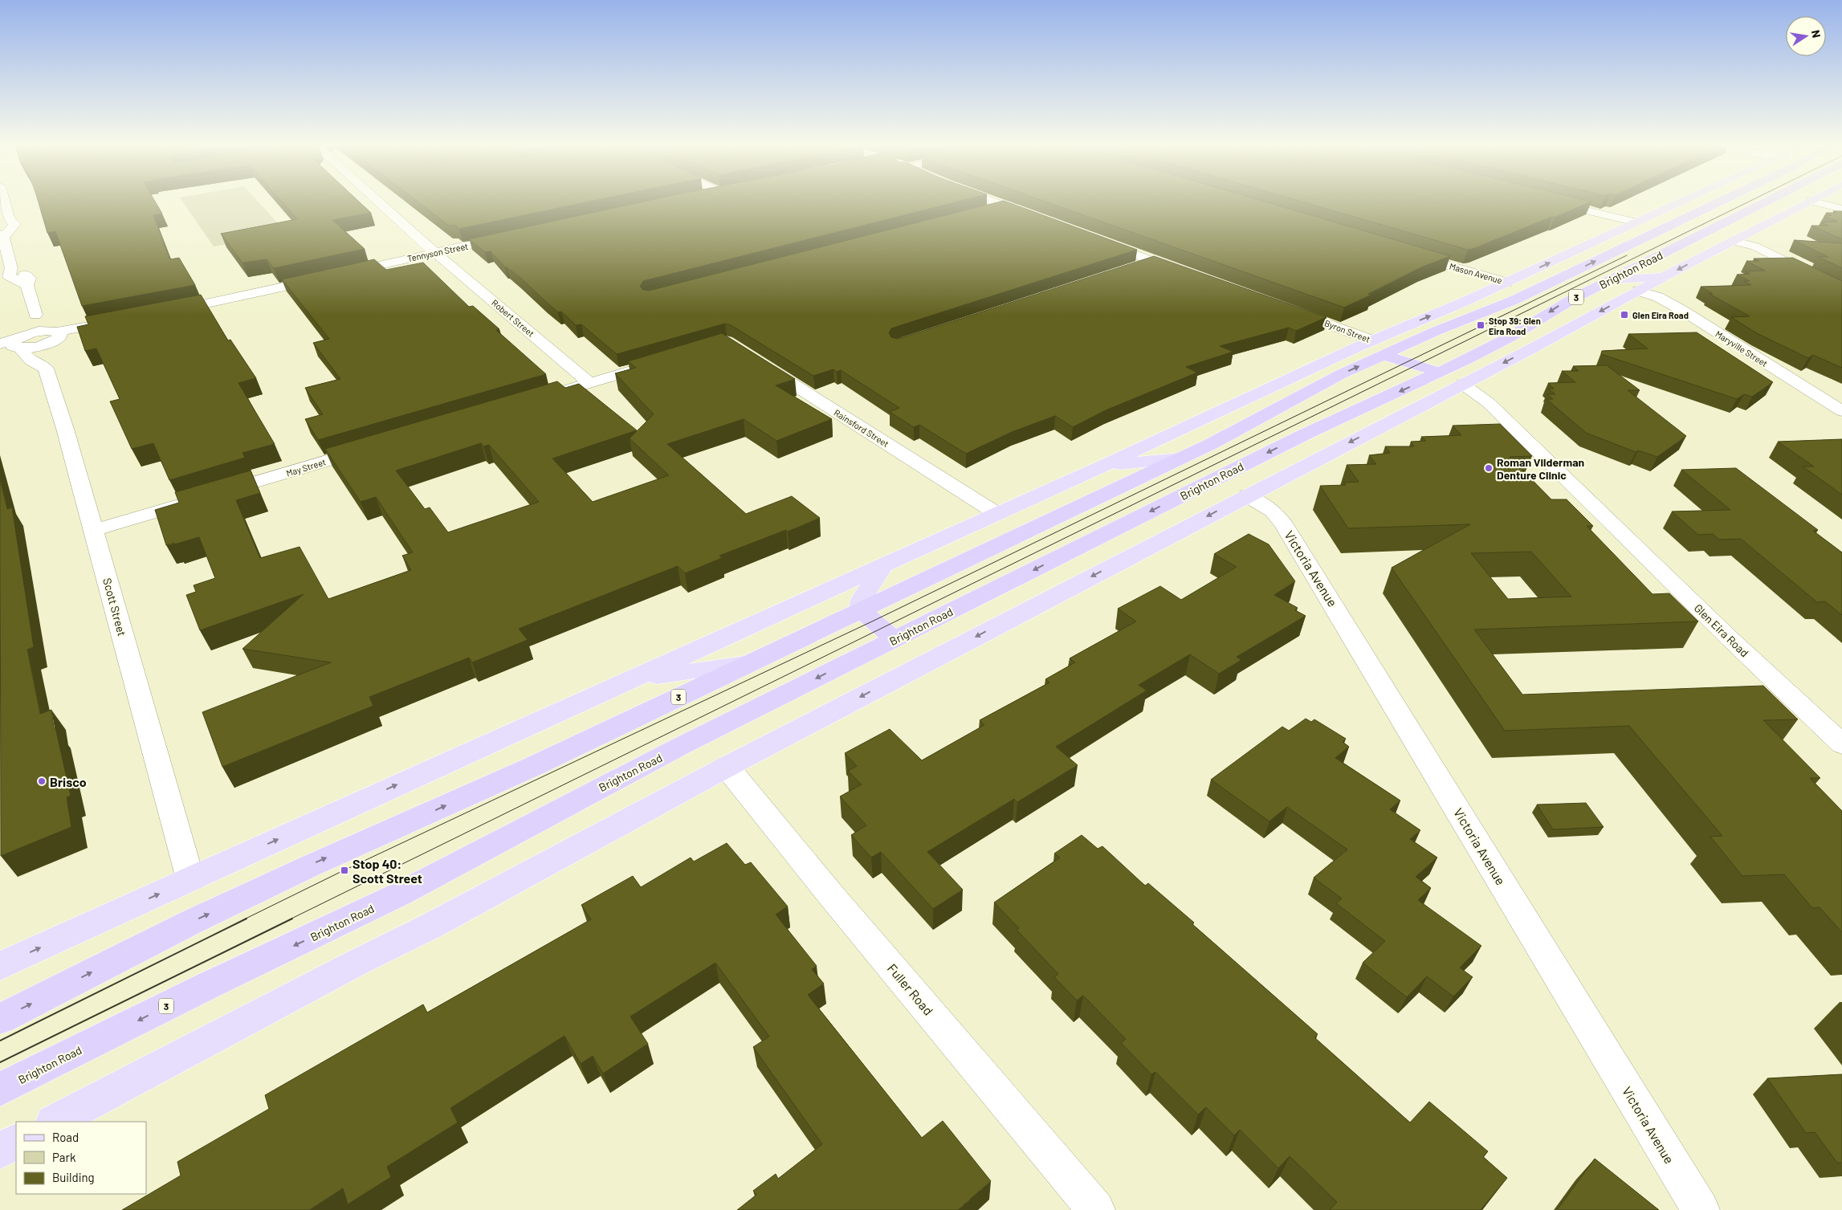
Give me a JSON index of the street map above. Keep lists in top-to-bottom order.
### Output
{
  "streets": {
    "highway": ["Brighton Road", "3", "Glen Eira Road"],
    "main road": ["Byron Street"],
    "street": [
      "Tennyson Street",
      "Mason Avenue",
      "Robert Street",
      "Maryville Street",
      "Rainsford Street",
      "May Street",
      "Victoria Avenue",
      "Scott Street",
      "Fuller Road"
    ]
  },
  "crossings": [
    ["Tennyson Street", "Robert Street"],
    ["Brighton Road", "Byron Street"],
    ["Brighton Road", "Maryville Street"],
    ["Brighton Road", "Victoria Avenue"],
    ["Brighton Road", "Glen Eira Road"],
    ["Brighton Road", "Fuller Road"],
    ["Byron Street", "Glen Eira Road"],
    ["May Street", "Scott Street"]
  ],
  "places": {
    "transit": ["Glen Eira Road", "Stop 39: Glen Eira Road", "Stop 40: Scott Street"],
    "other": ["Roman Vilderman Denture Clinic", "Brisco"]
  },
  "legend": ["Road", "Park", "Building"],
  "north": "right"
}
